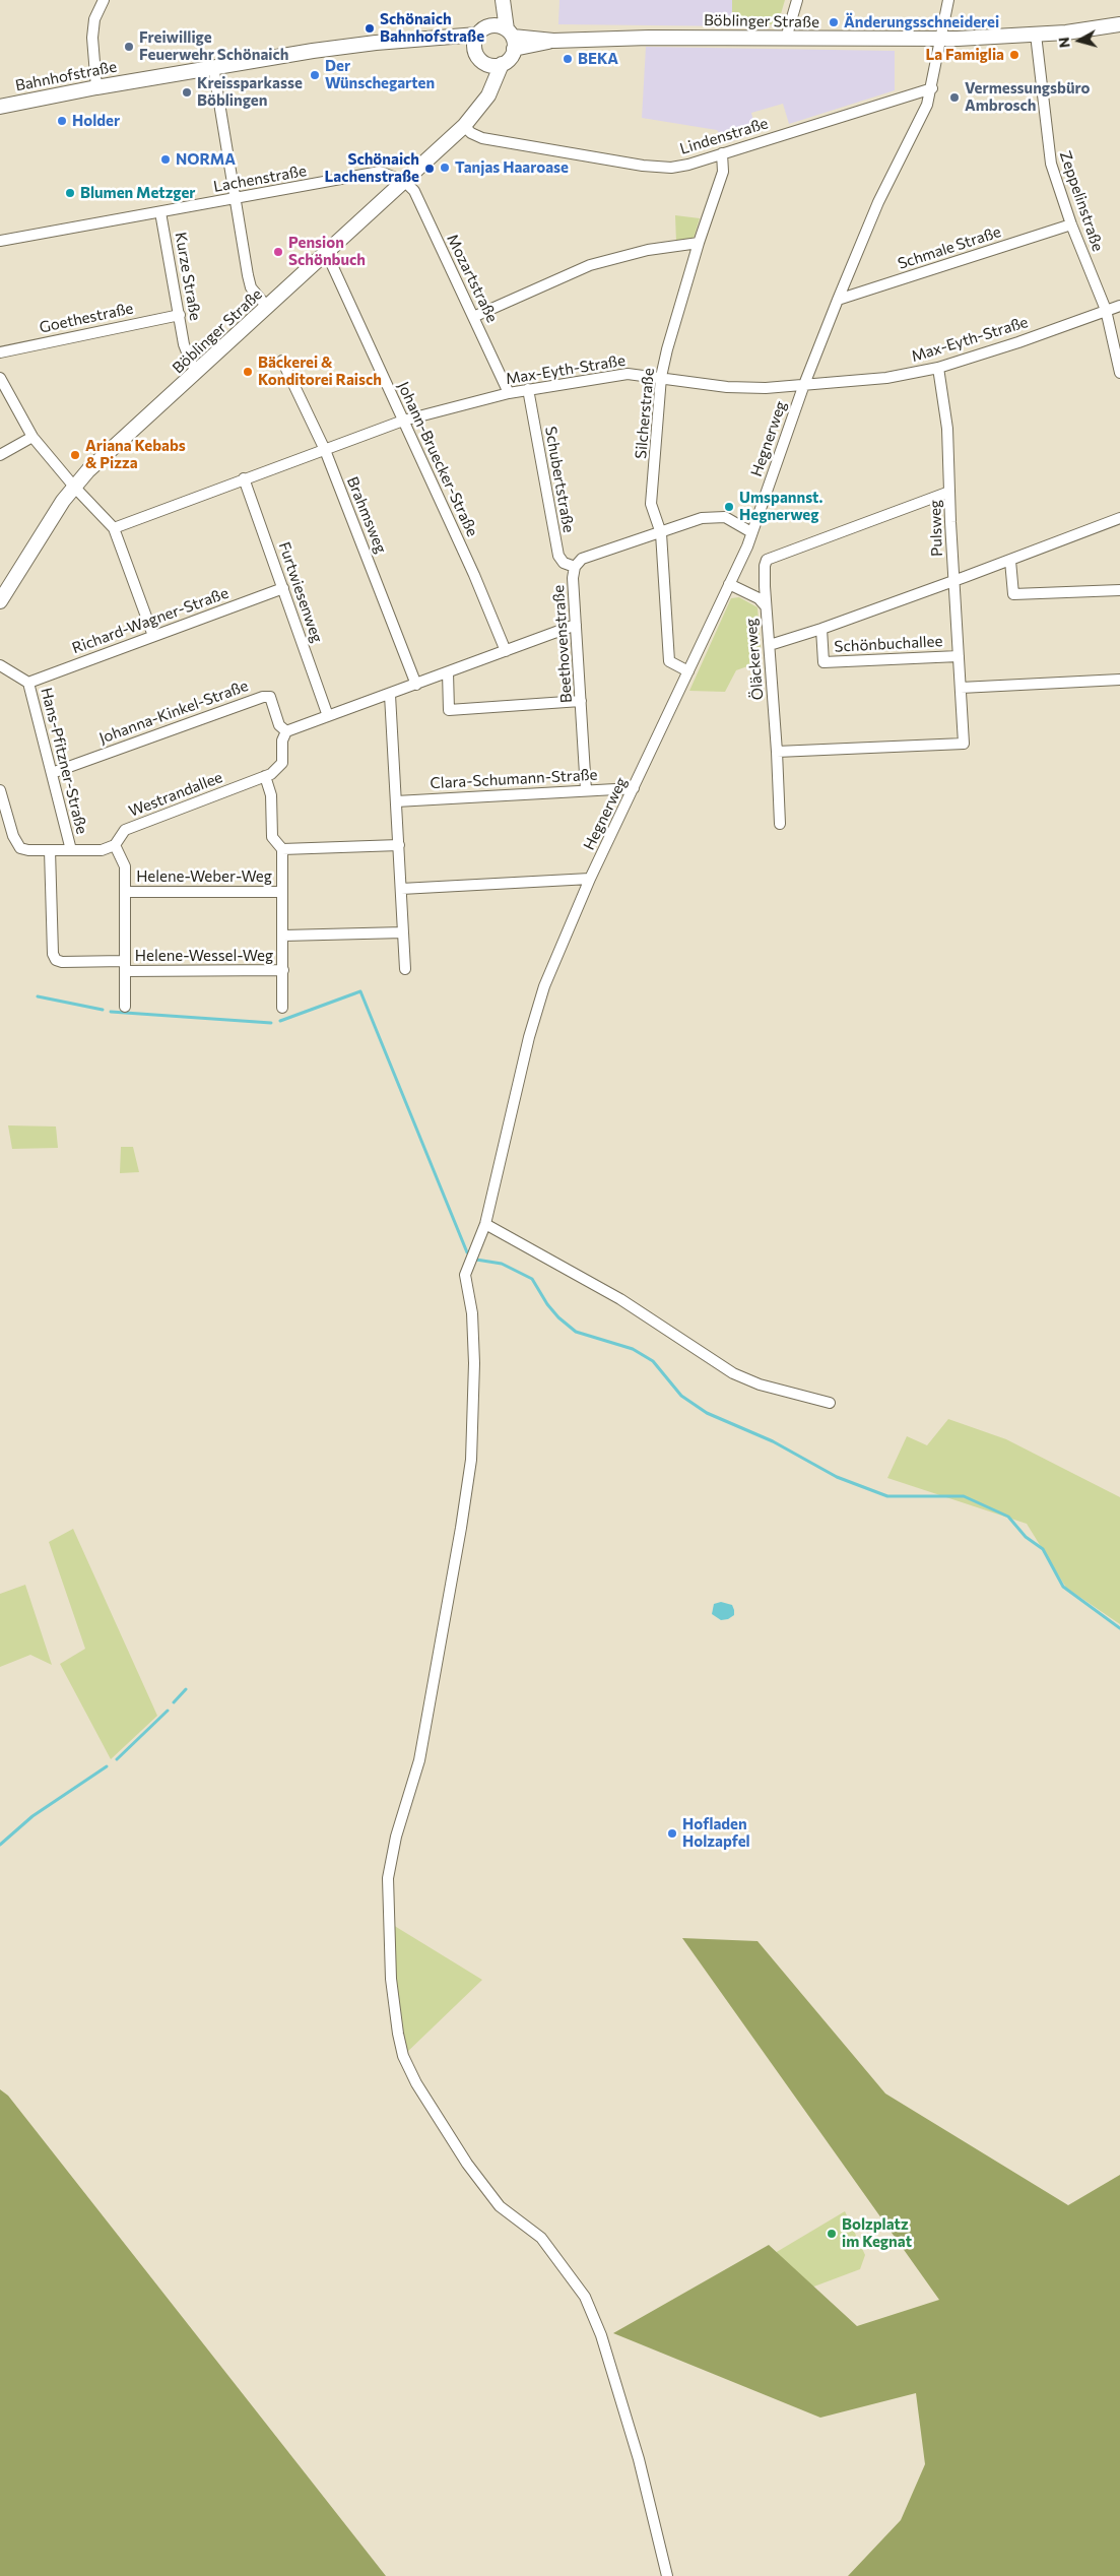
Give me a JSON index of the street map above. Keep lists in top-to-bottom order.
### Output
{
  "streets": {
    "main road": ["Böblinger Straße", "Bahnhofstraße"],
    "street": [
      "Lindenstraße",
      "Lachenstraße",
      "Zeppelinstraße",
      "Schmale Straße",
      "Kurze Straße",
      "Mozartstraße",
      "Goethestraße",
      "Max-Eyth-Straße",
      "Silcherstraße",
      "Hegnerweg",
      "Johann-Bruecker-Straße",
      "Schubertstraße",
      "Brahmsweg",
      "Pulsweg",
      "Furtwiesenweg",
      "Richard-Wagner-Straße",
      "Beethovenstraße",
      "Schönbuchallee",
      "Öläckerweg",
      "Johanna-Kinkel-Straße",
      "Hans-Pfitzner-Straße",
      "Clara-Schumann-Straße",
      "Westrandallee",
      "Helene-Weber-Weg",
      "Helene-Wessel-Weg"
    ]
  },
  "crossings": [
    ["Böblinger Straße", "Bahnhofstraße"],
    ["Böblinger Straße", "Lindenstraße"],
    ["Böblinger Straße", "Lachenstraße"],
    ["Böblinger Straße", "Zeppelinstraße"],
    ["Böblinger Straße", "Kurze Straße"],
    ["Böblinger Straße", "Mozartstraße"],
    ["Böblinger Straße", "Hegnerweg"],
    ["Böblinger Straße", "Johann-Bruecker-Straße"],
    ["Lindenstraße", "Silcherstraße"],
    ["Lindenstraße", "Hegnerweg"],
    ["Lachenstraße", "Kurze Straße"],
    ["Lachenstraße", "Mozartstraße"],
    ["Zeppelinstraße", "Schmale Straße"],
    ["Zeppelinstraße", "Max-Eyth-Straße"],
    ["Schmale Straße", "Hegnerweg"],
    ["Kurze Straße", "Goethestraße"],
    ["Mozartstraße", "Max-Eyth-Straße"],
    ["Max-Eyth-Straße", "Silcherstraße"],
    ["Max-Eyth-Straße", "Hegnerweg"],
    ["Max-Eyth-Straße", "Johann-Bruecker-Straße"],
    ["Max-Eyth-Straße", "Schubertstraße"],
    ["Max-Eyth-Straße", "Brahmsweg"],
    ["Max-Eyth-Straße", "Pulsweg"],
    ["Max-Eyth-Straße", "Furtwiesenweg"],
    ["Silcherstraße", "Hegnerweg"],
    ["Silcherstraße", "Beethovenstraße"],
    ["Hegnerweg", "Beethovenstraße"],
    ["Hegnerweg", "Öläckerweg"],
    ["Hegnerweg", "Clara-Schumann-Straße"],
    ["Schubertstraße", "Beethovenstraße"],
    ["Pulsweg", "Schönbuchallee"],
    ["Pulsweg", "Öläckerweg"],
    ["Furtwiesenweg", "Richard-Wagner-Straße"],
    ["Richard-Wagner-Straße", "Hans-Pfitzner-Straße"],
    ["Beethovenstraße", "Clara-Schumann-Straße"],
    ["Schönbuchallee", "Öläckerweg"],
    ["Johanna-Kinkel-Straße", "Hans-Pfitzner-Straße"],
    ["Johanna-Kinkel-Straße", "Westrandallee"]
  ],
  "places": [
    "Änderungsschneiderei",
    "Schönaich Bahnhofstraße",
    "Freiwillige Feuerwehr Schönaich",
    "La Famiglia",
    "BEKA",
    "Der Wünschegarten",
    "Kreissparkasse Böblingen",
    "Vermessungsbüro Ambrosch",
    "Holder",
    "NORMA",
    "Tanjas Haaroase",
    "Schönaich Lachenstraße",
    "Blumen Metzger",
    "Pension Schönbuch",
    "Bäckerei & Konditorei Raisch",
    "Ariana Kebabs & Pizza",
    "Umspannst. Hegnerweg",
    "Hofladen Holzapfel",
    "Bolzplatz im Kegnat"
  ],
  "north": "left"
}
